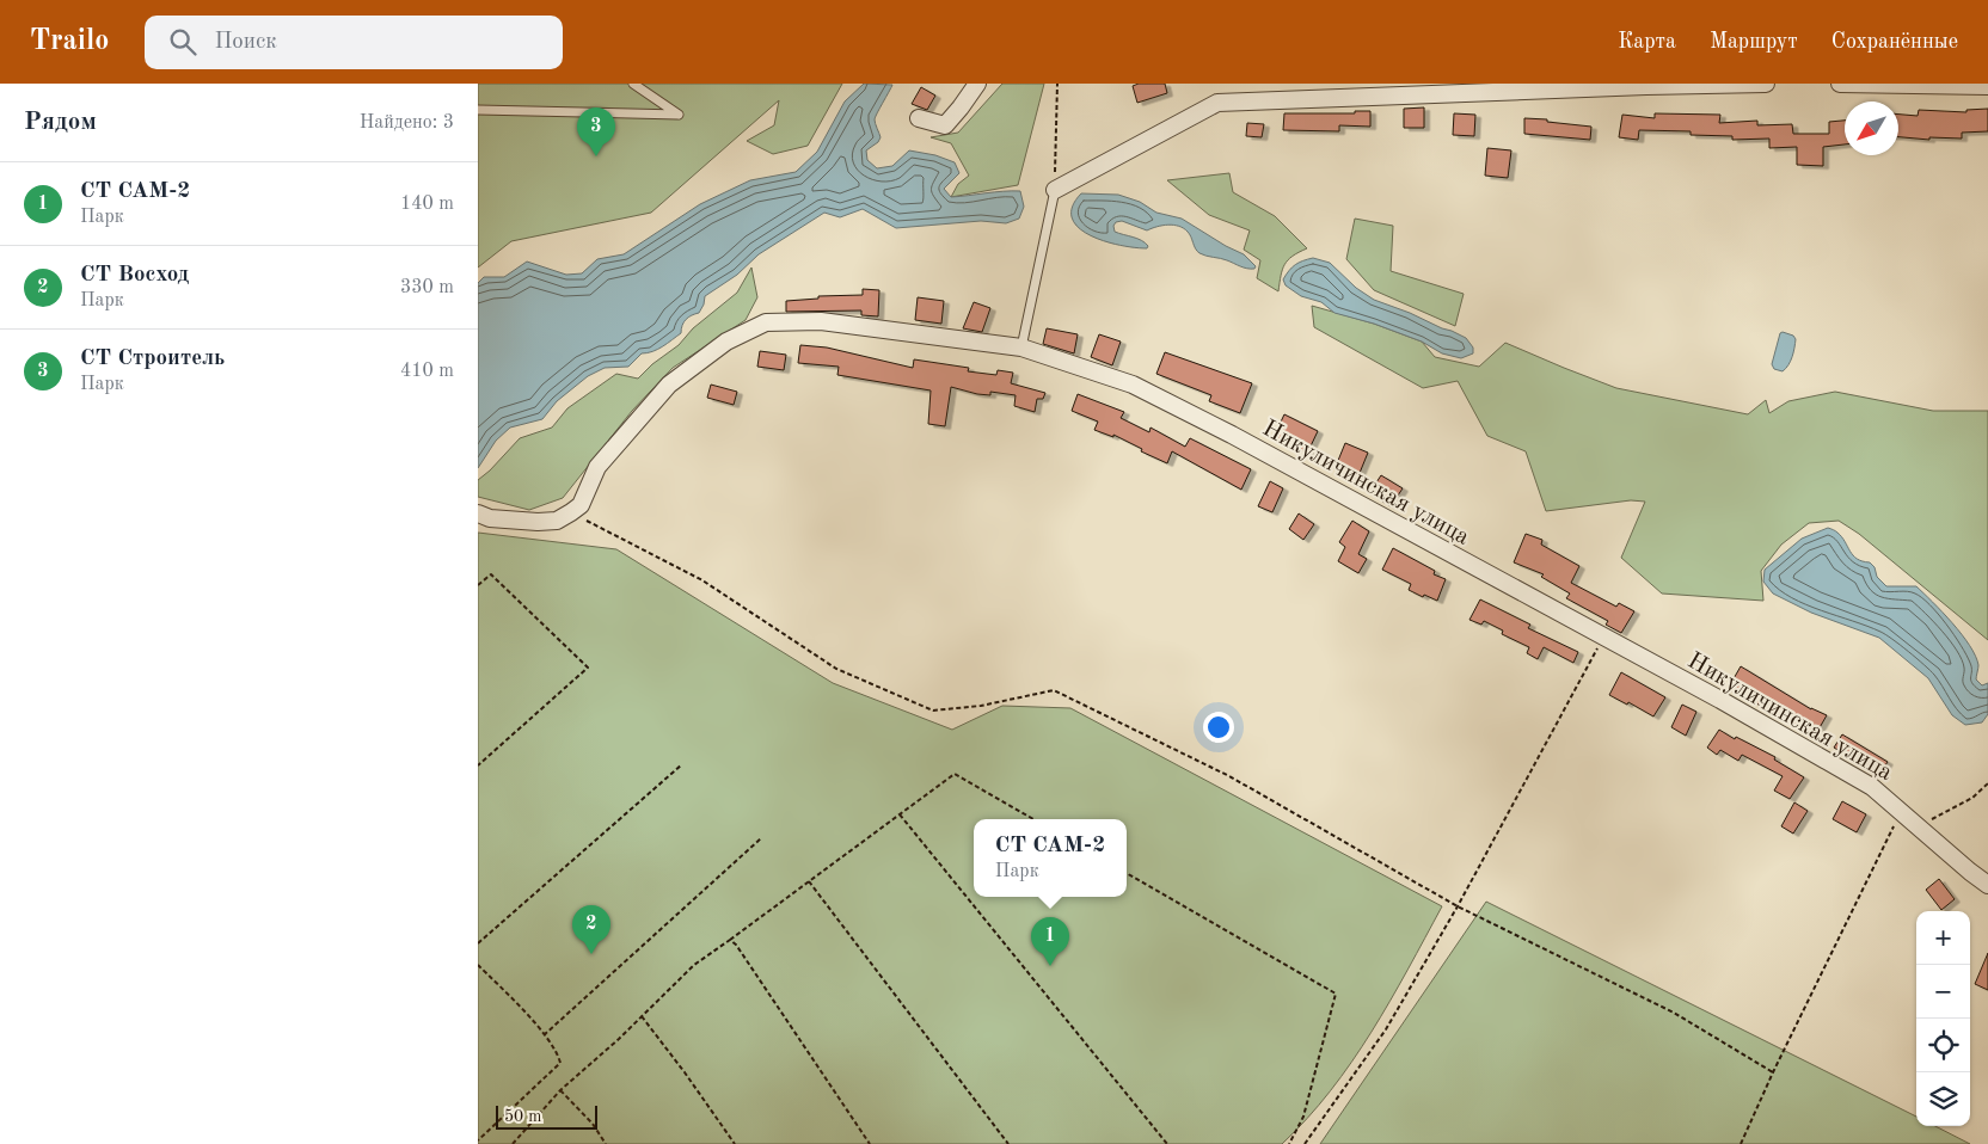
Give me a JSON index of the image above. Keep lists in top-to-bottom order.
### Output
{
  "streets": {
    "street": ["Никуличинская улица"]
  },
  "scale_bar": "50 m",
  "north": "bottom left",
  "page": {
    "header": "Trailo",
    "search": "Поиск",
    "nav": ["Карта", "Маршрут", "Сохранённые"],
    "heading": ["Рядом", "Найдено: 3"],
    "pins": ["3", "2", "1"],
    "list": [
      {
        "mark": "1",
        "name": "СТ САМ-2",
        "note": "Парк",
        "value": "140 m"
      },
      {
        "mark": "2",
        "name": "СТ Восход",
        "note": "Парк",
        "value": "330 m"
      },
      {
        "mark": "3",
        "name": "СТ Строитель",
        "note": "Парк",
        "value": "410 m"
      }
    ],
    "popup": ["СТ САМ-2", "Парк"],
    "map_buttons": ["+", "−"],
    "scale": "50 m"
  }
}
